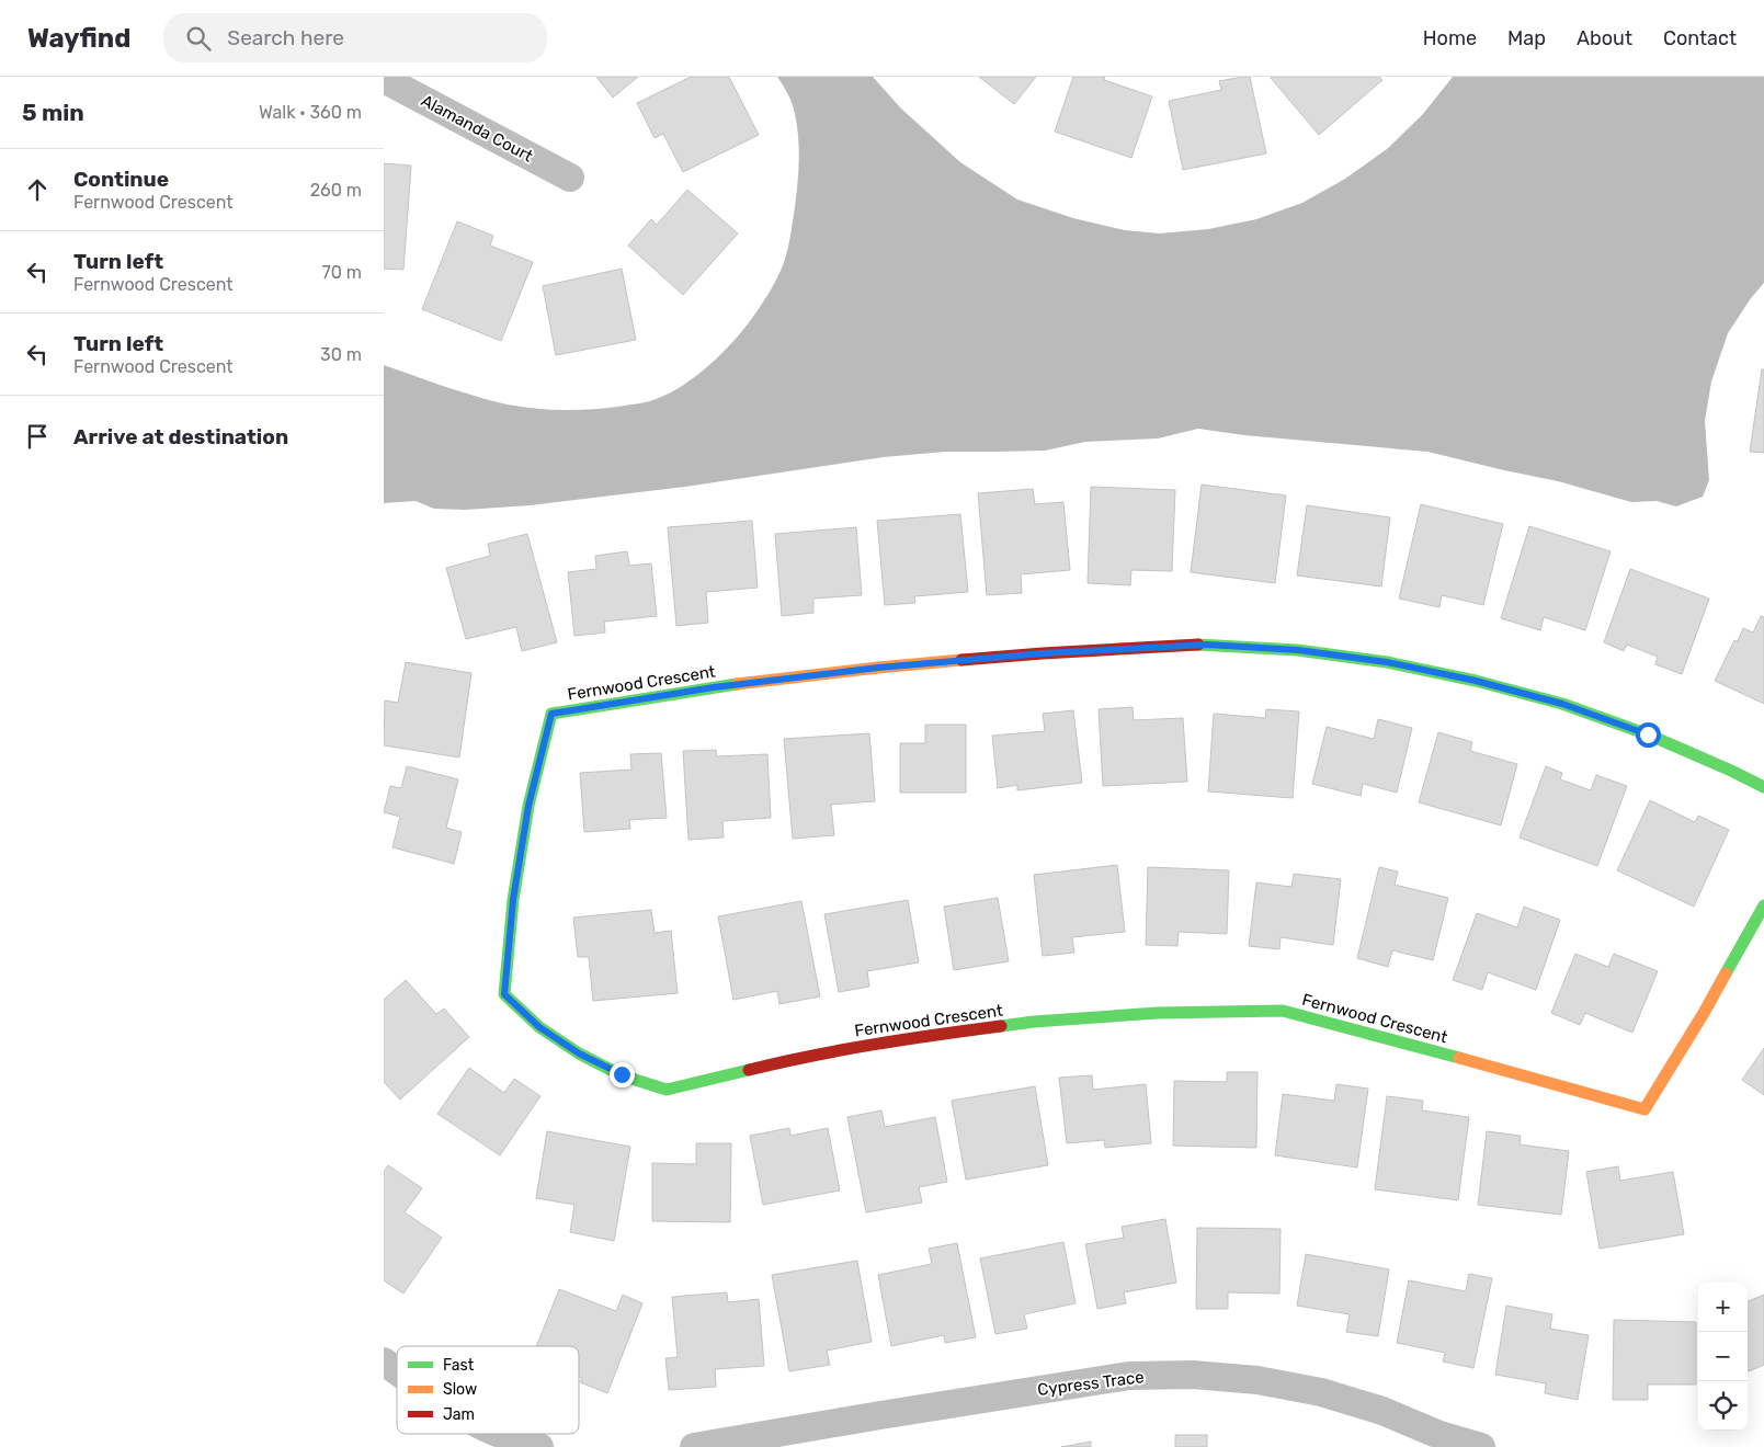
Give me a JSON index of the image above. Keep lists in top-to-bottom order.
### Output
{
  "streets": {
    "street": ["Alamanda Court", "Fernwood Crescent", "Cypress Trace"]
  },
  "legend": ["Fast", "Slow", "Jam"],
  "page": {
    "header": "Wayfind",
    "search": "Search here",
    "nav": [
      "Home",
      "Map",
      "About",
      "Contact"
    ],
    "heading": ["5 min", "Walk · 360 m"],
    "list": [
      ["Continue", "Fernwood Crescent", "260 m"],
      ["Turn left", "Fernwood Crescent", "70 m"],
      ["Turn left", "Fernwood Crescent", "30 m"],
      "Arrive at destination"
    ],
    "map_buttons": ["+", "−"]
  }
}
